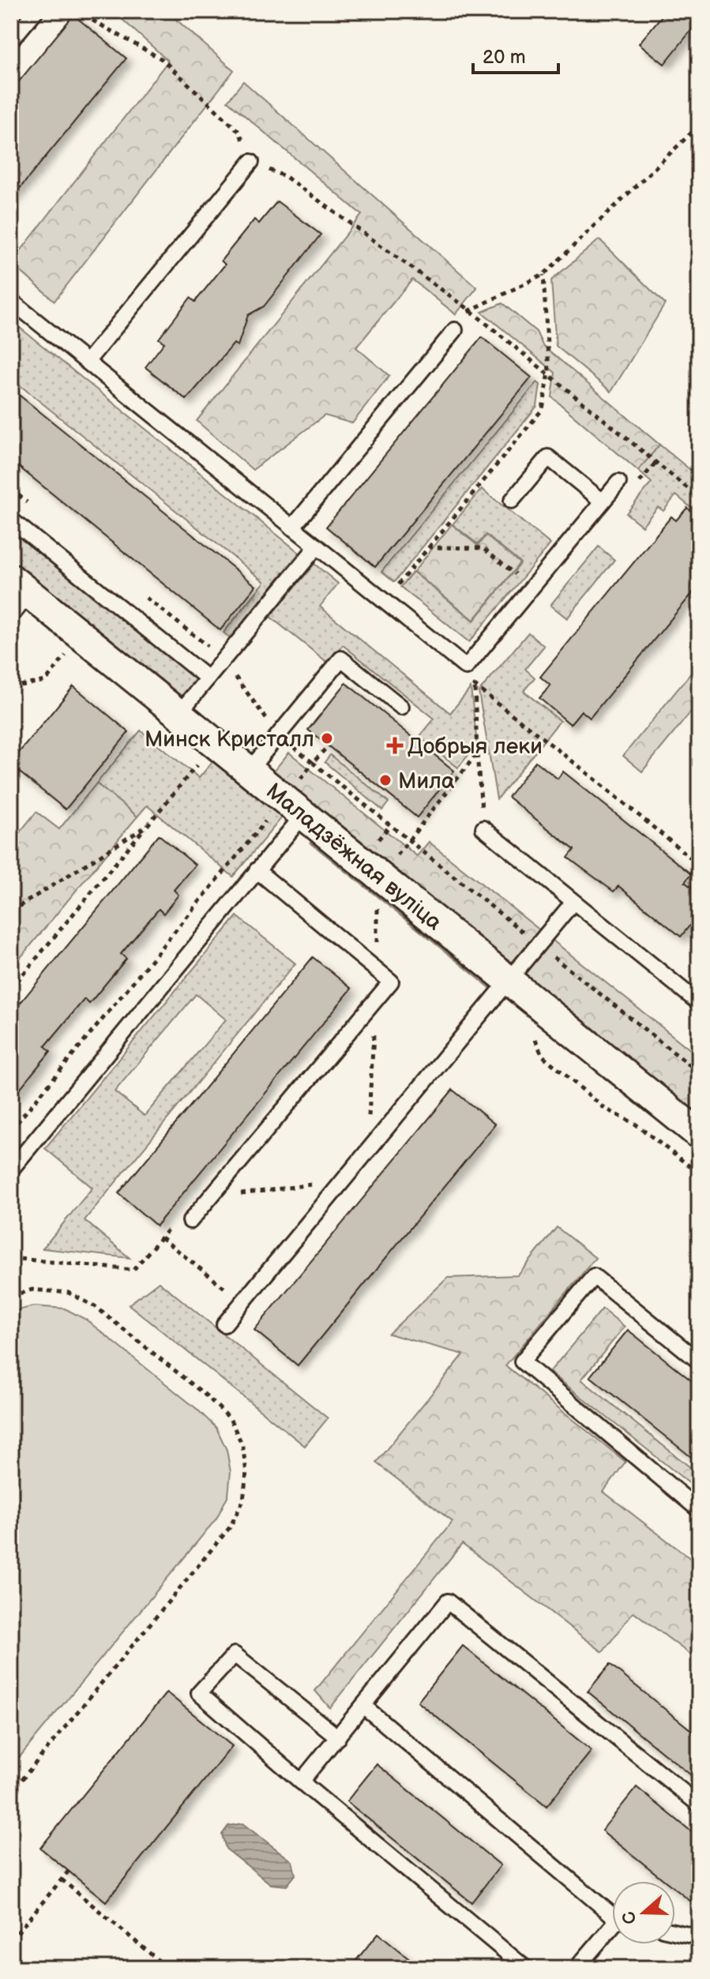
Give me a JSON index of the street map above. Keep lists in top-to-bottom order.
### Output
{
  "streets": {
    "street": ["Маладзёжная вуліца"]
  },
  "places": {
    "other": ["Минск Кристалл", "Мила"],
    "health": ["Добрыя леки"]
  },
  "scale_bar": "20 m",
  "north": "left"
}
